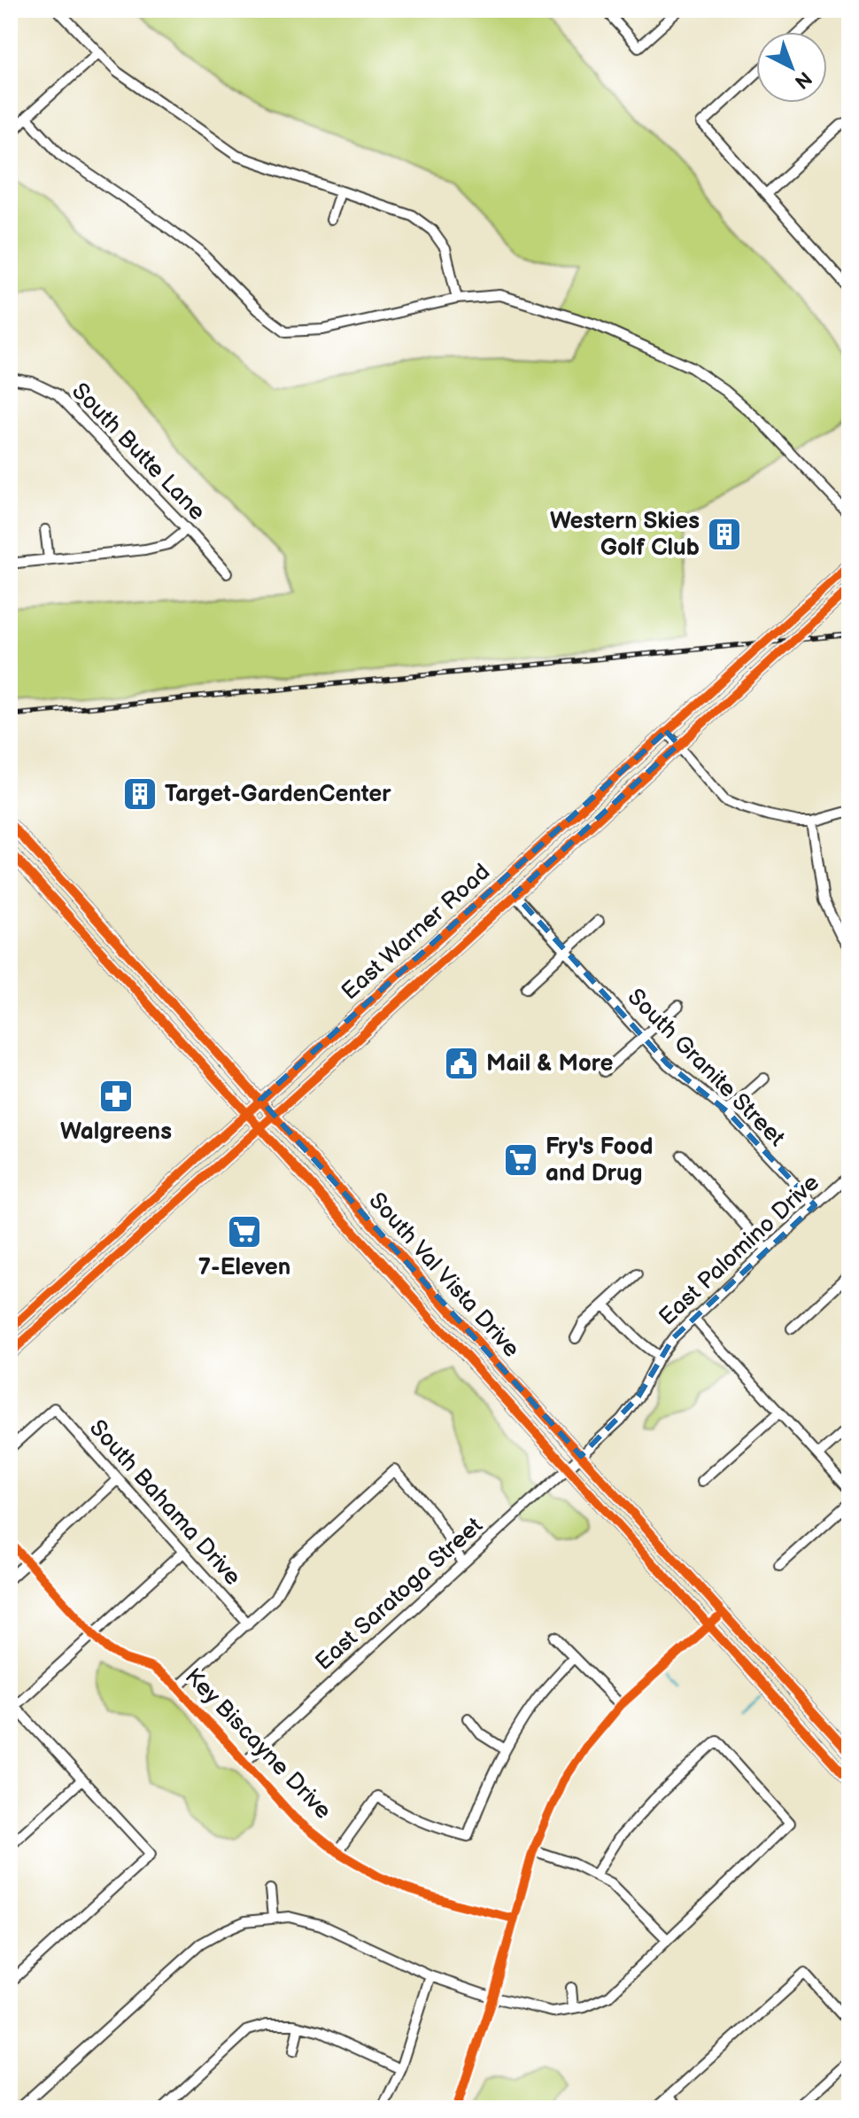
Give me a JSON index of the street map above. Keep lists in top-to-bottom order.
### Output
{
  "streets": {
    "main road": ["East Warner Road", "South Val Vista Drive"],
    "street": [
      "South Butte Lane",
      "South Granite Street",
      "East Palomino Drive",
      "South Bahama Drive",
      "East Saratoga Street",
      "Key Biscayne Drive"
    ]
  },
  "crossings": [
    ["East Warner Road", "South Granite Street"],
    ["East Warner Road", "South Val Vista Drive"],
    ["South Granite Street", "East Palomino Drive"],
    ["East Palomino Drive", "South Val Vista Drive"],
    ["East Palomino Drive", "East Saratoga Street"],
    ["South Val Vista Drive", "East Saratoga Street"],
    ["East Saratoga Street", "Key Biscayne Drive"]
  ],
  "places": {
    "building": ["Western Skies Golf Club", "Target-GardenCenter"],
    "public building": ["Mail & More"],
    "pharmacy": ["Walgreens"],
    "supermarket": ["Fry's Food and Drug", "7-Eleven"]
  },
  "north": "bottom right"
}
